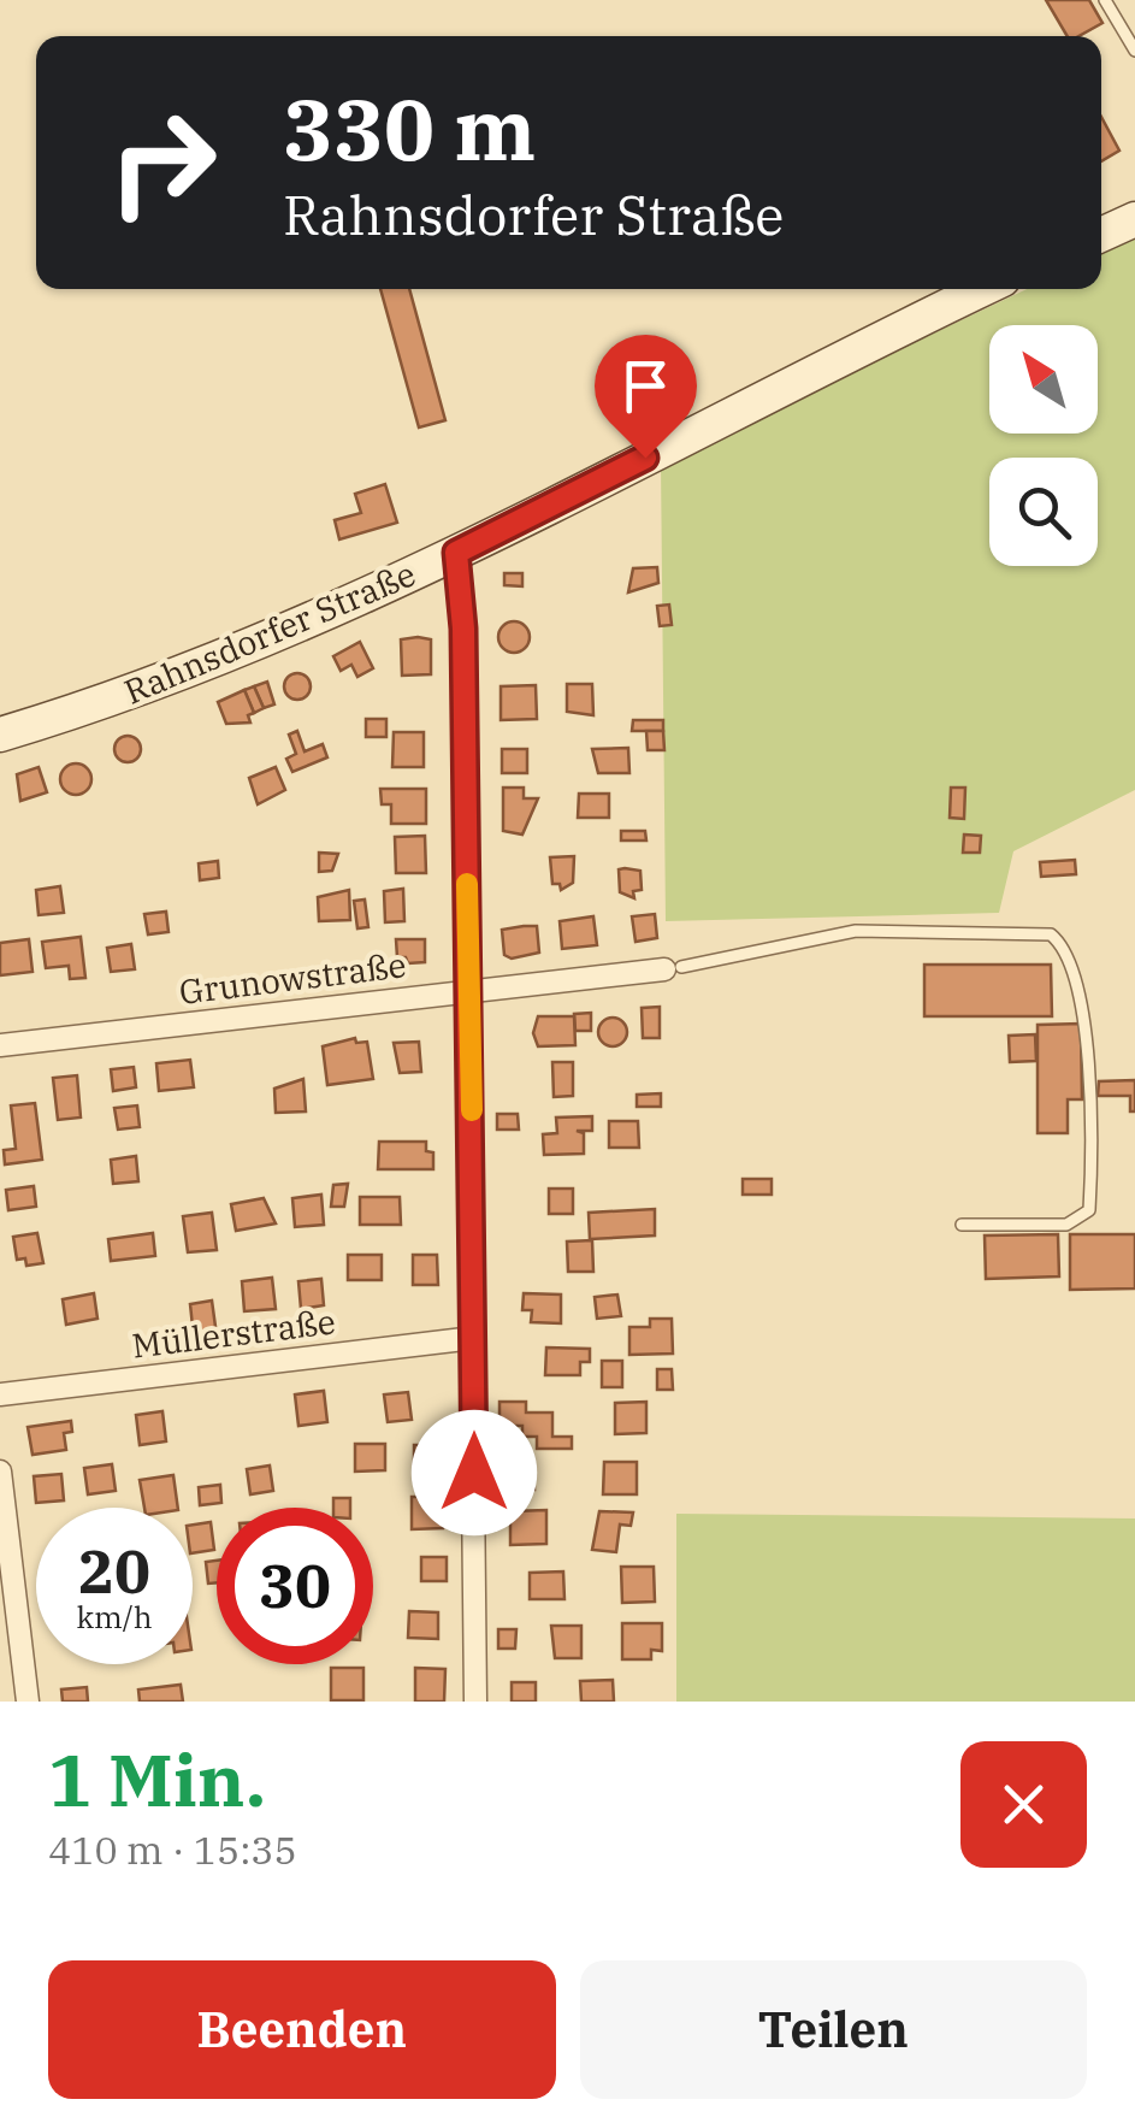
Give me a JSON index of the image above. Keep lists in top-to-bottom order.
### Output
{
  "streets": {
    "street": ["Rahnsdorfer Straße", "Grunowstraße", "Müllerstraße"]
  },
  "north": "top left",
  "page": {
    "turn": ["330 m", "Rahnsdorfer Straße"],
    "speed": "20 km/h",
    "limit": "30",
    "heading": ["1 Min.", "410 m · 15:35"],
    "buttons": ["Beenden", "Teilen"]
  }
}
